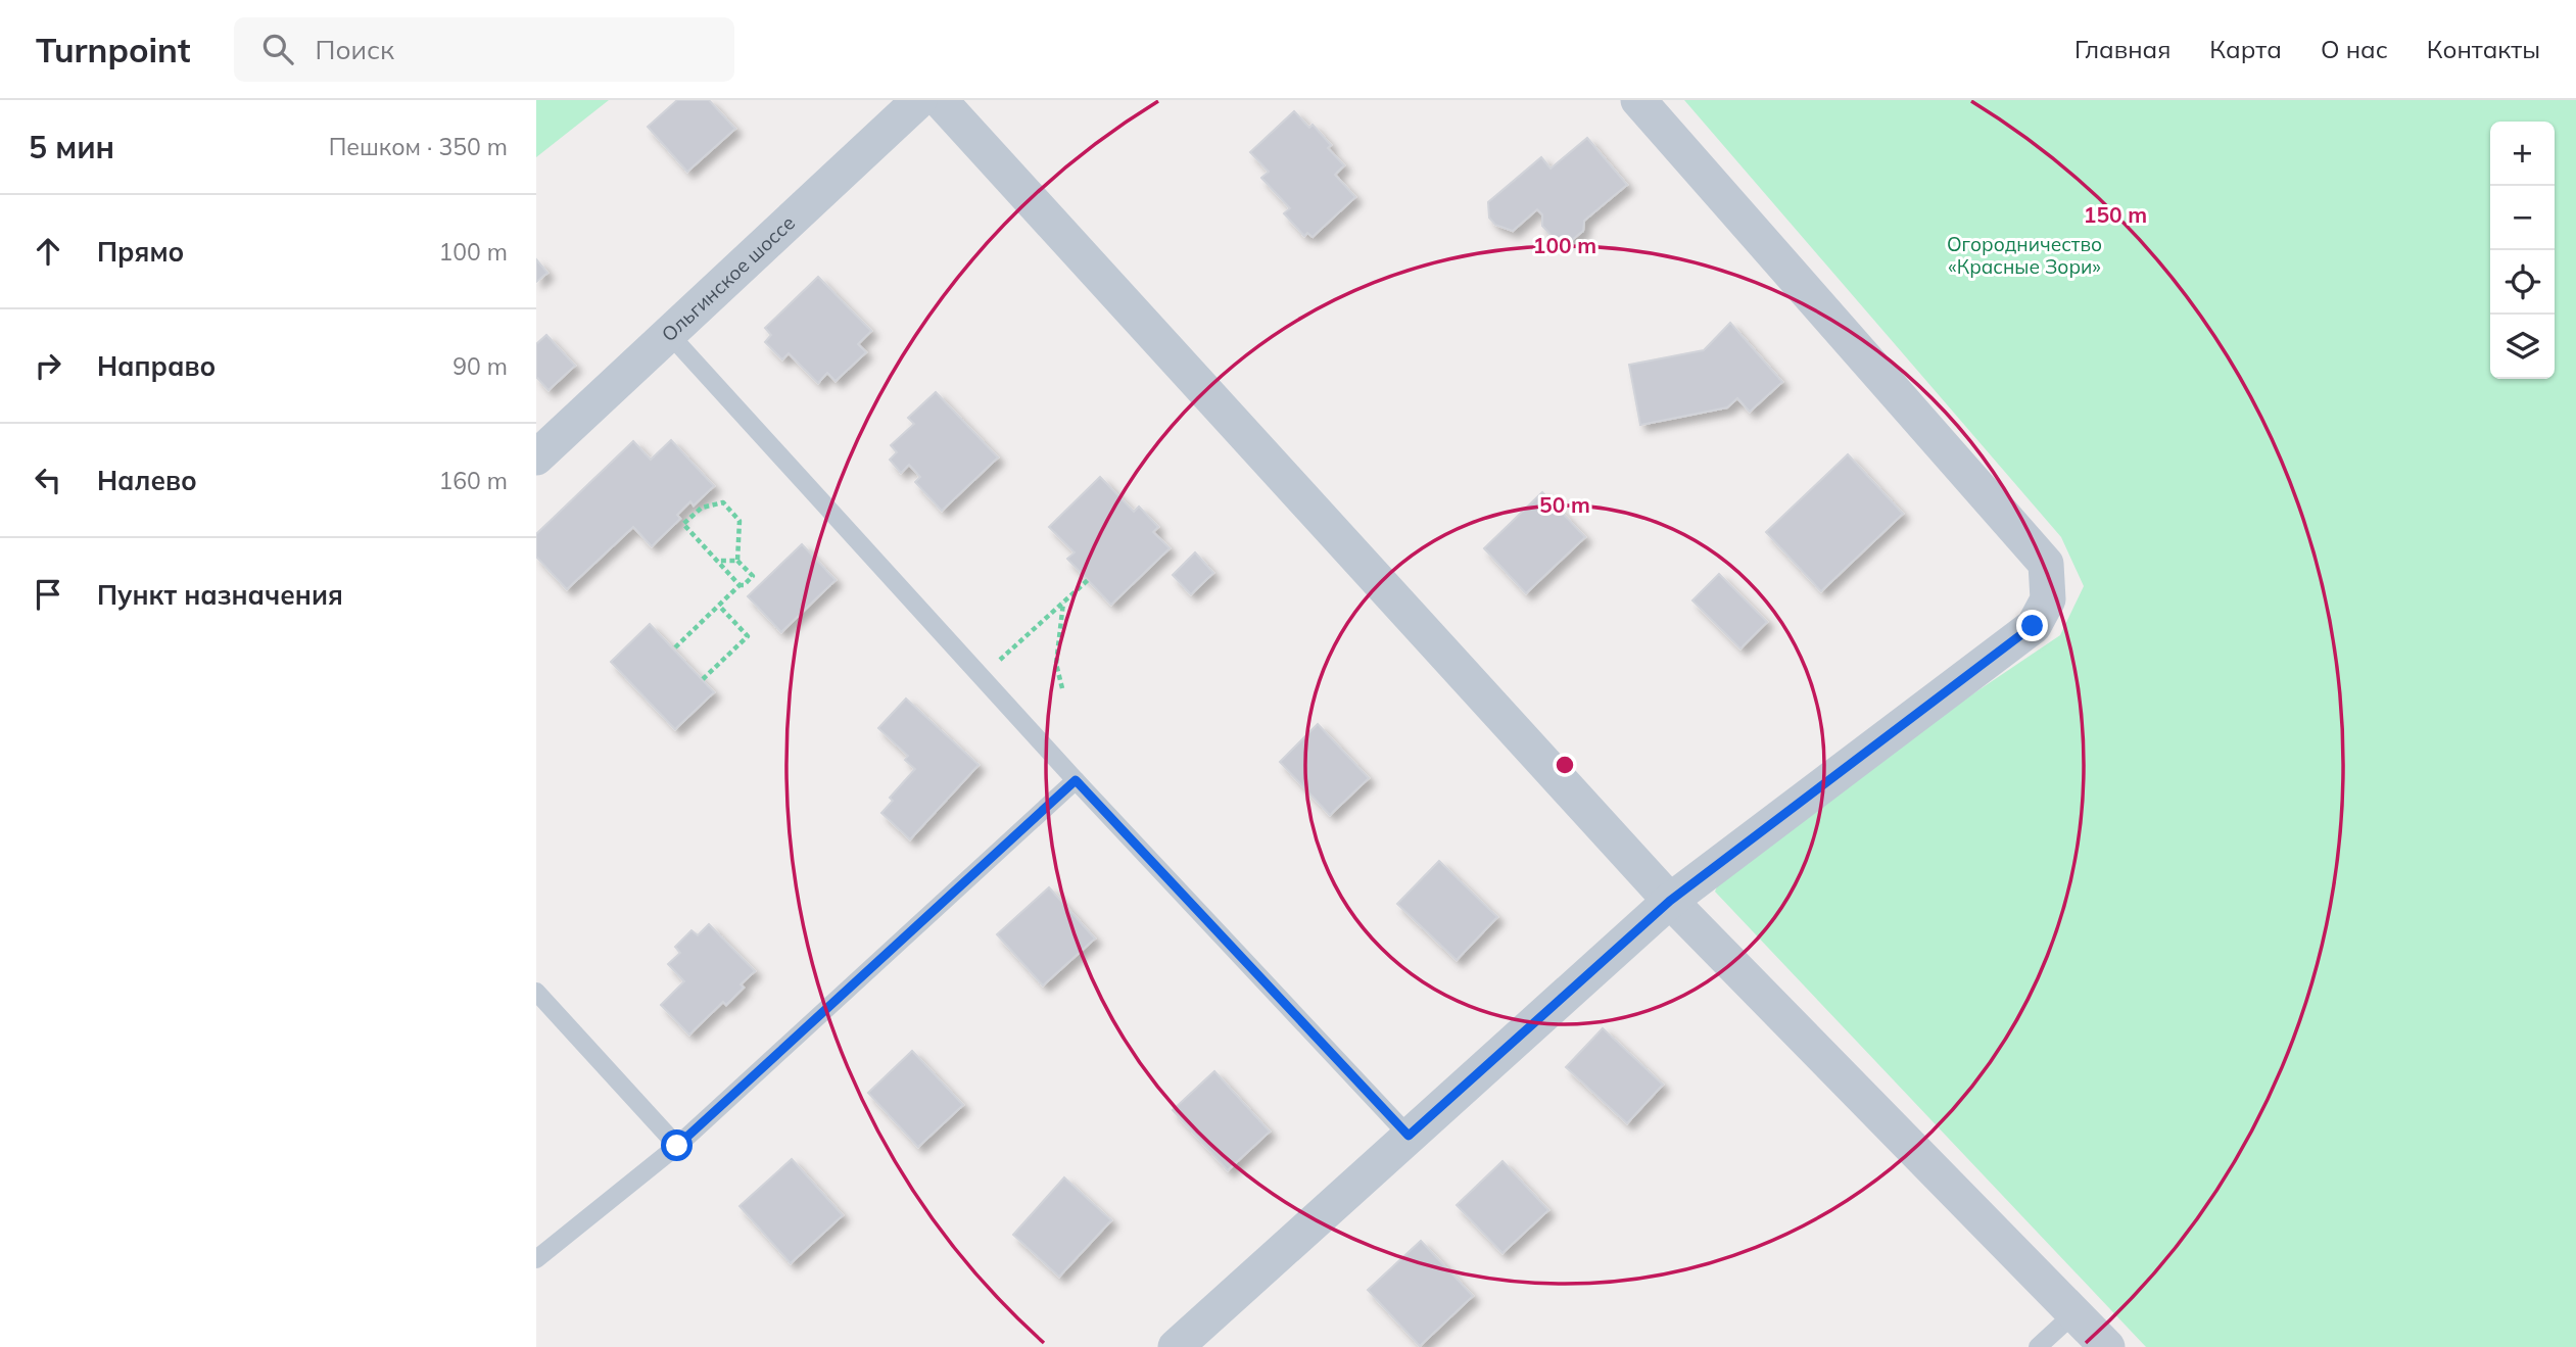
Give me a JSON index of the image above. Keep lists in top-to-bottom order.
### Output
{
  "streets": {
    "street": ["Ольгинское шоссе"]
  },
  "parks": ["Огородничество «Красные Зори»"],
  "page": {
    "header": "Turnpoint",
    "search": "Поиск",
    "nav": [
      "Главная",
      "Карта",
      "О нас",
      "Контакты"
    ],
    "heading": ["5 мин", "Пешком · 350 m"],
    "map_buttons": ["+", "−"],
    "list": [
      ["Прямо", "100 m"],
      ["Направо", "90 m"],
      ["Налево", "160 m"],
      "Пункт назначения"
    ]
  },
  "rings": ["150 m", "100 m", "50 m"]
}
